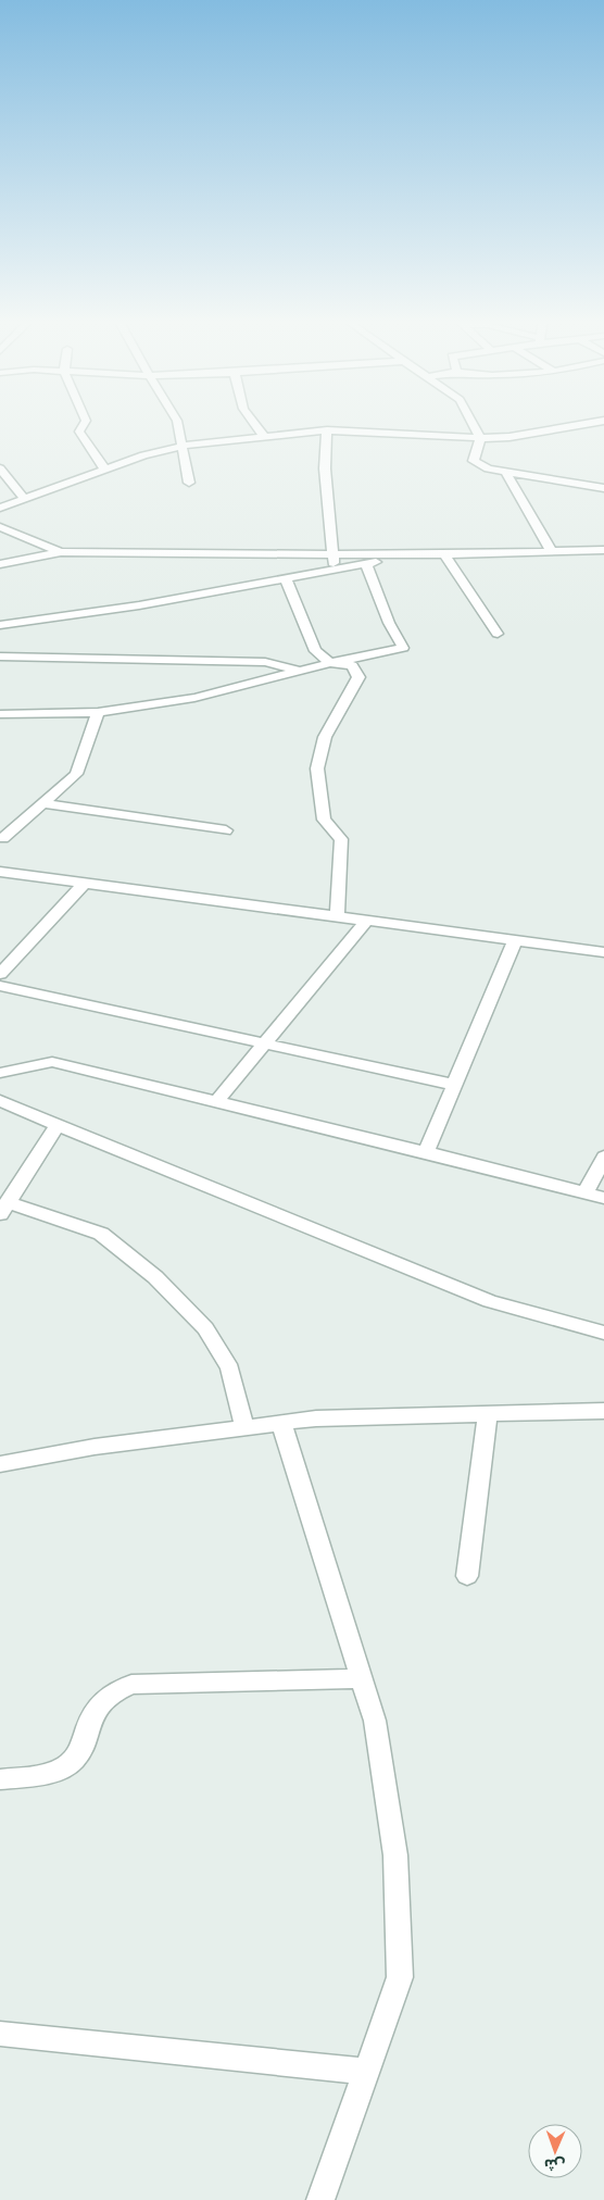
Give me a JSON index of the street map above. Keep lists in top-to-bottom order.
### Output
{
  "north": "bottom"
}
